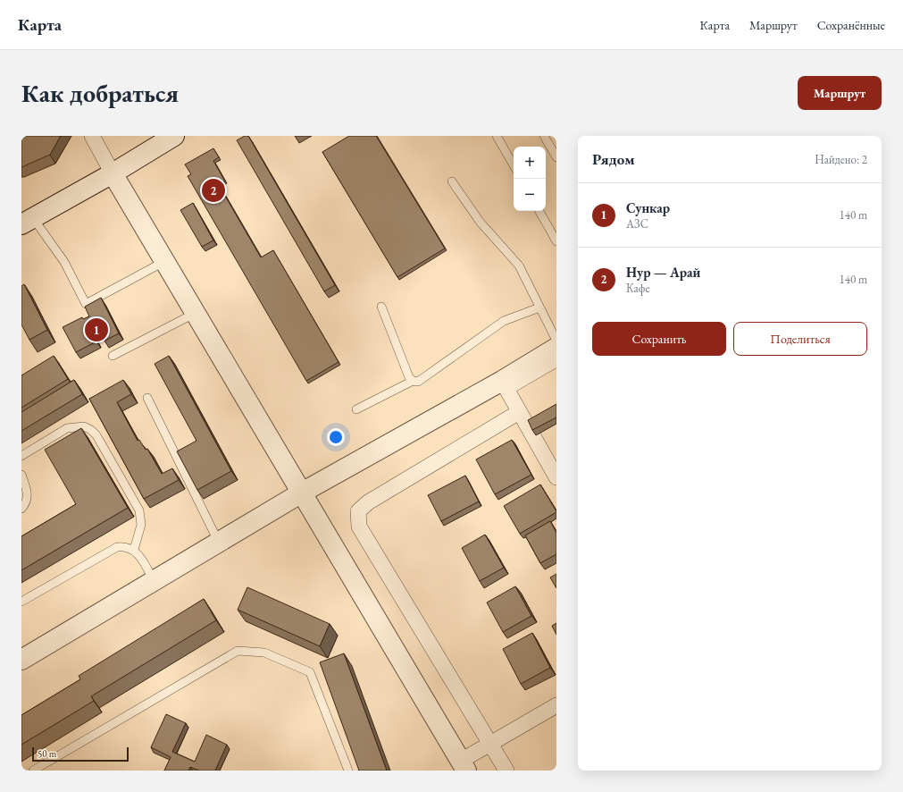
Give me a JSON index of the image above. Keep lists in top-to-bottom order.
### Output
{
  "scale_bar": "50 m",
  "page": {
    "header": "Карта",
    "nav": ["Карта", "Маршрут", "Сохранённые"],
    "buttons": [
      "Маршрут",
      ["Сохранить", "Поделиться"]
    ],
    "title": "Как добраться",
    "heading": ["Рядом", "Найдено: 2"],
    "map_buttons": ["+", "−"],
    "pins": ["2", "1"],
    "list": [
      {
        "mark": "1",
        "name": "Сункар",
        "note": "АЗС",
        "value": "140 m"
      },
      {
        "mark": "2",
        "name": "Нур — Арай",
        "note": "Кафе",
        "value": "140 m"
      }
    ],
    "scale": "50 m"
  }
}
